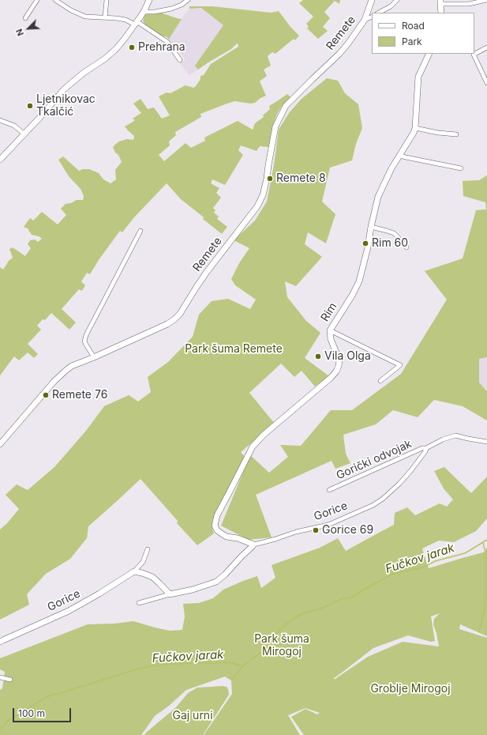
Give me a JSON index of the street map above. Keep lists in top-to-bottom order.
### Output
{
  "streets": {
    "street": [
      "Remete",
      "Rim",
      "Gorički odvojak",
      "Gorice"
    ]
  },
  "crossings": [
    ["Rim", "Gorice"],
    ["Gorički odvojak", "Gorice"]
  ],
  "water": ["Fučkov jarak"],
  "parks": [
    "Park šuma Remete",
    "Park šuma Mirogoj",
    "Groblje Mirogoj",
    "Gaj urni"
  ],
  "places": [
    "Prehrana",
    "Ljetnikovac Tkalčić",
    "Remete 8",
    "Rim 60",
    "Vila Olga",
    "Remete 76",
    "Gorice 69"
  ],
  "legend": ["Road", "Park"],
  "scale_bar": "100 m",
  "north": "bottom left"
}
